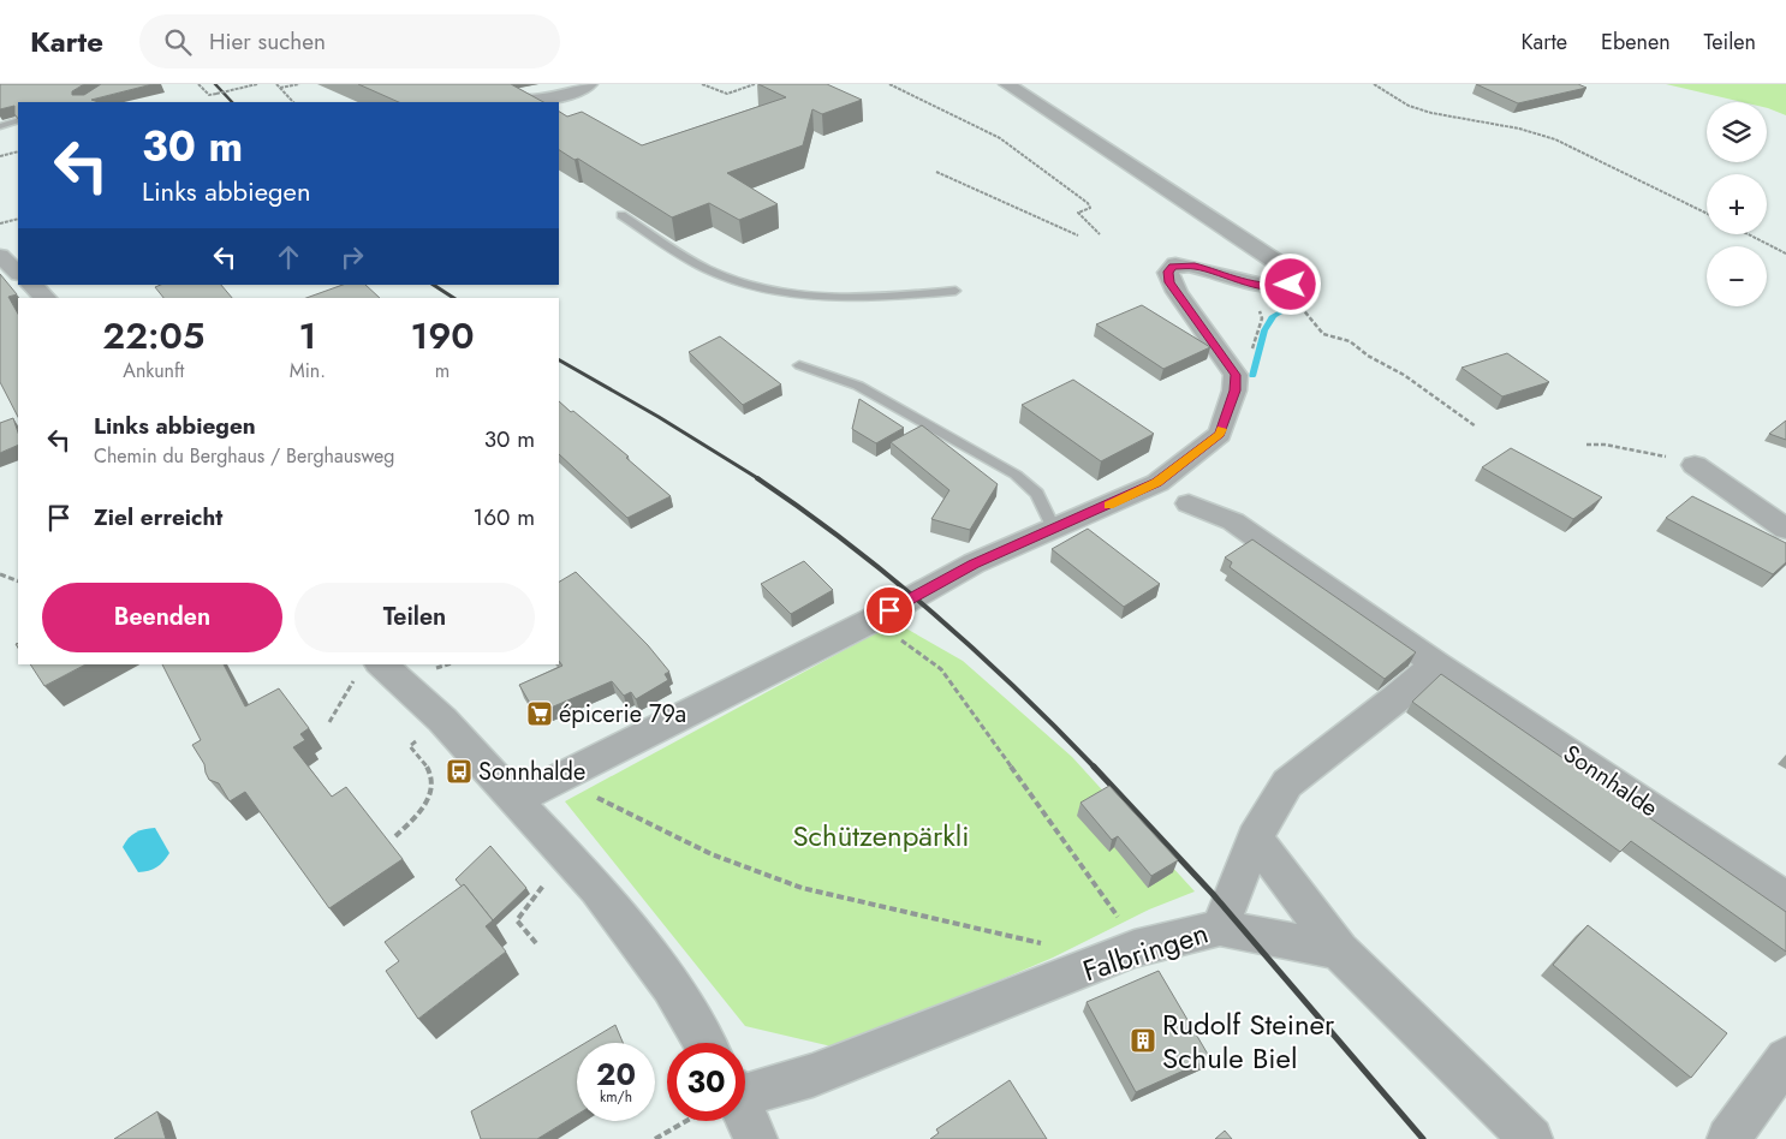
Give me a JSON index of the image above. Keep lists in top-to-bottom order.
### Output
{
  "streets": {
    "street": ["Sonnhalde", "Falbringen"]
  },
  "parks": ["Schützenpärkli"],
  "places": {
    "supermarket": ["épicerie 79a"],
    "bus stop": ["Sonnhalde"],
    "building": ["Rudolf Steiner Schule Biel"]
  },
  "page": {
    "header": "Karte",
    "search": "Hier suchen",
    "nav": ["Karte", "Ebenen", "Teilen"],
    "map_buttons": ["+", "−"],
    "turn": ["30 m", "Links abbiegen"],
    "eta": [
      "22:05",
      "Ankunft",
      "1",
      "Min.",
      "190",
      "m"
    ],
    "list": [
      {
        "name": "Links abbiegen",
        "note": "Chemin du Berghaus / Berghausweg",
        "value": "30 m"
      },
      {
        "name": "Ziel erreicht",
        "value": "160 m"
      }
    ],
    "buttons": ["Beenden", "Teilen"],
    "speed": "20 km/h",
    "limit": "30"
  }
}
